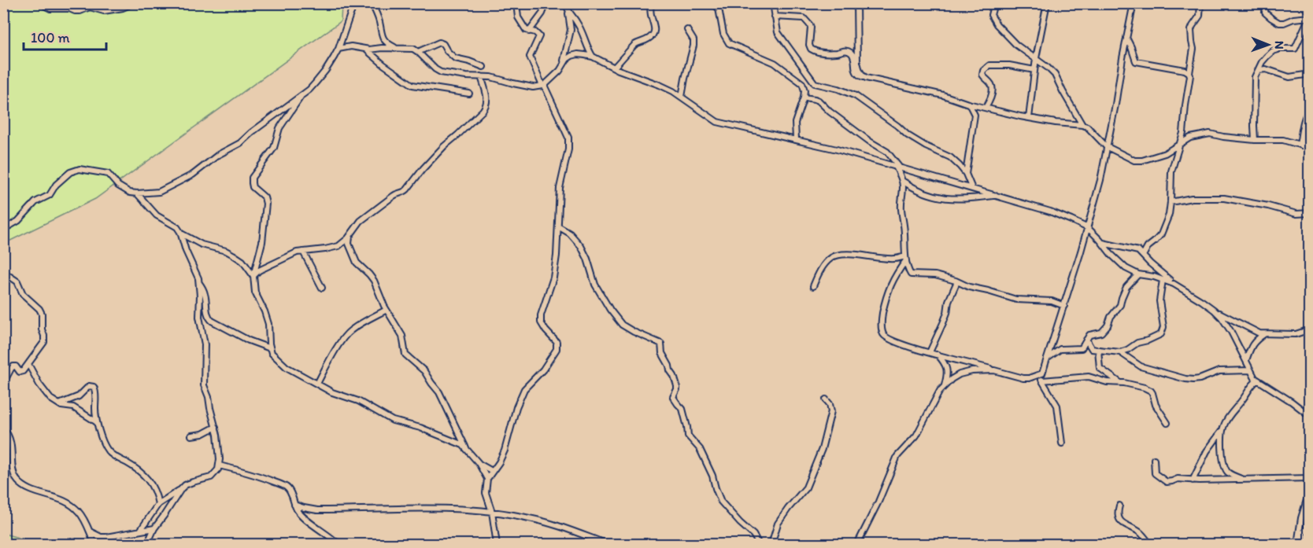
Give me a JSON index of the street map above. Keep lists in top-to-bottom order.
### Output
{
  "scale_bar": "100 m",
  "north": "right"
}
